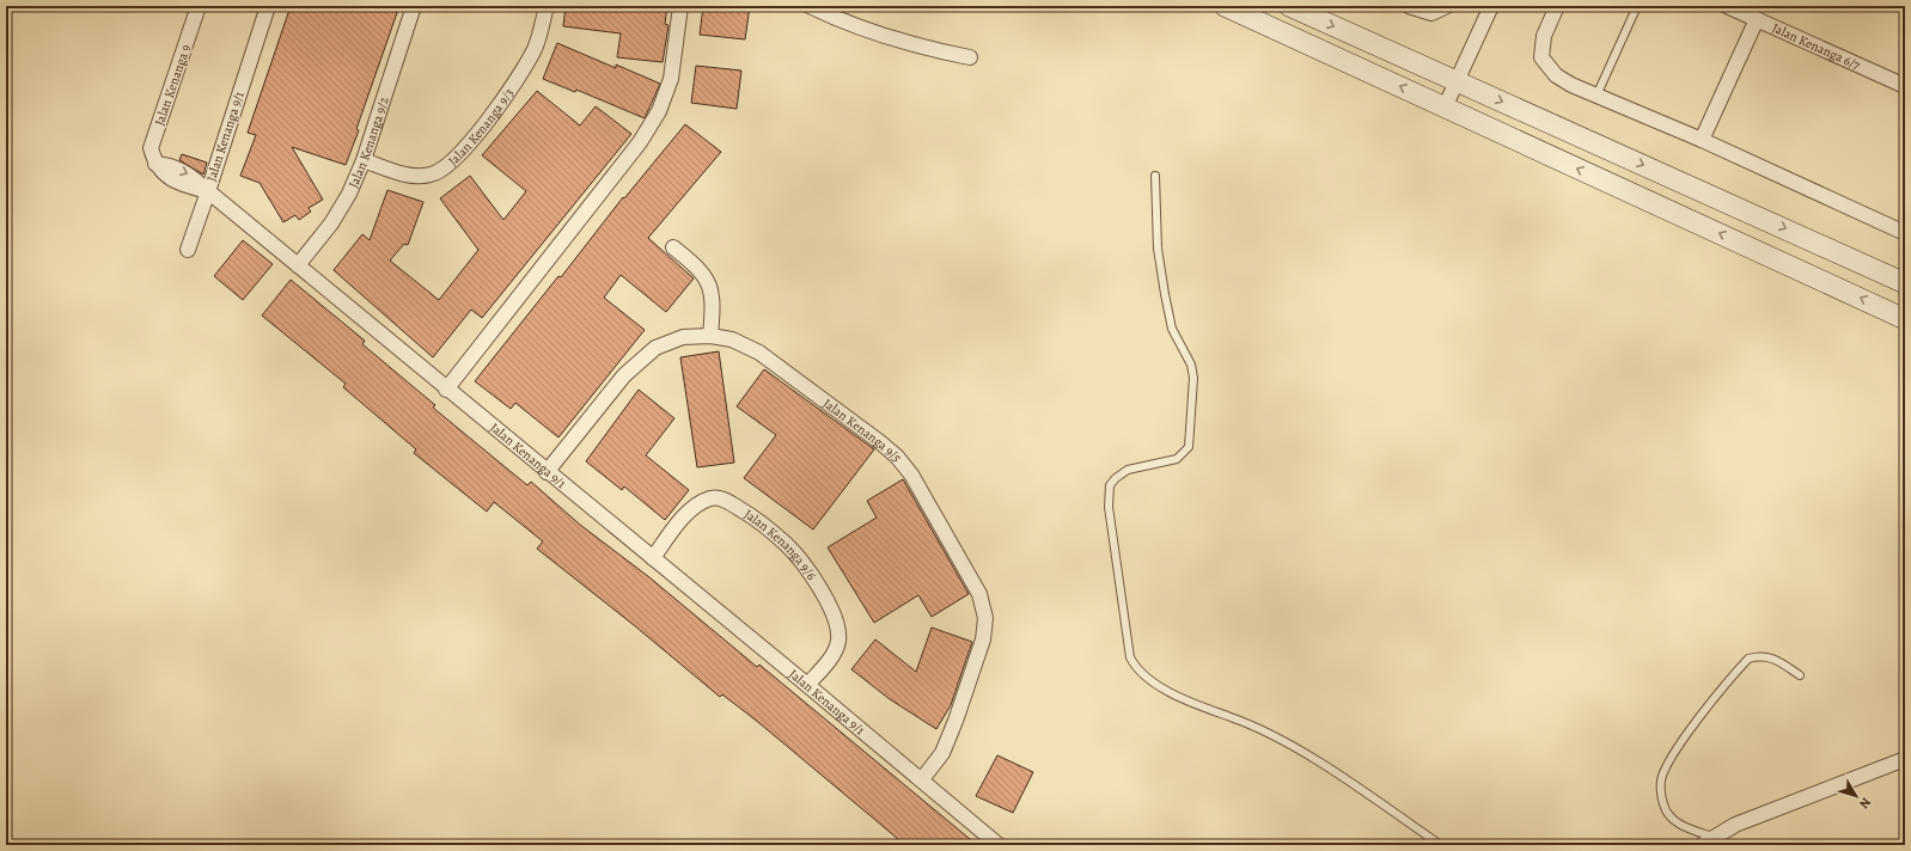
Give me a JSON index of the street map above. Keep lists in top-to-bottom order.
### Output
{
  "streets": {
    "street": [
      "Jalan Kenanga 6/7",
      "Jalan Kenanga 9",
      "Jalan Kenanga 9/3",
      "Jalan Kenanga 9/1",
      "Jalan Kenanga 9/2",
      "Jalan Kenanga 9/5",
      "Jalan Kenanga 9/6"
    ]
  },
  "crossings": [
    ["Jalan Kenanga 9", "Jalan Kenanga 9/1"],
    ["Jalan Kenanga 9/3", "Jalan Kenanga 9/2"],
    ["Jalan Kenanga 9/1", "Jalan Kenanga 9/2"],
    ["Jalan Kenanga 9/1", "Jalan Kenanga 9/5"],
    ["Jalan Kenanga 9/1", "Jalan Kenanga 9/6"]
  ],
  "north": "bottom right"
}
